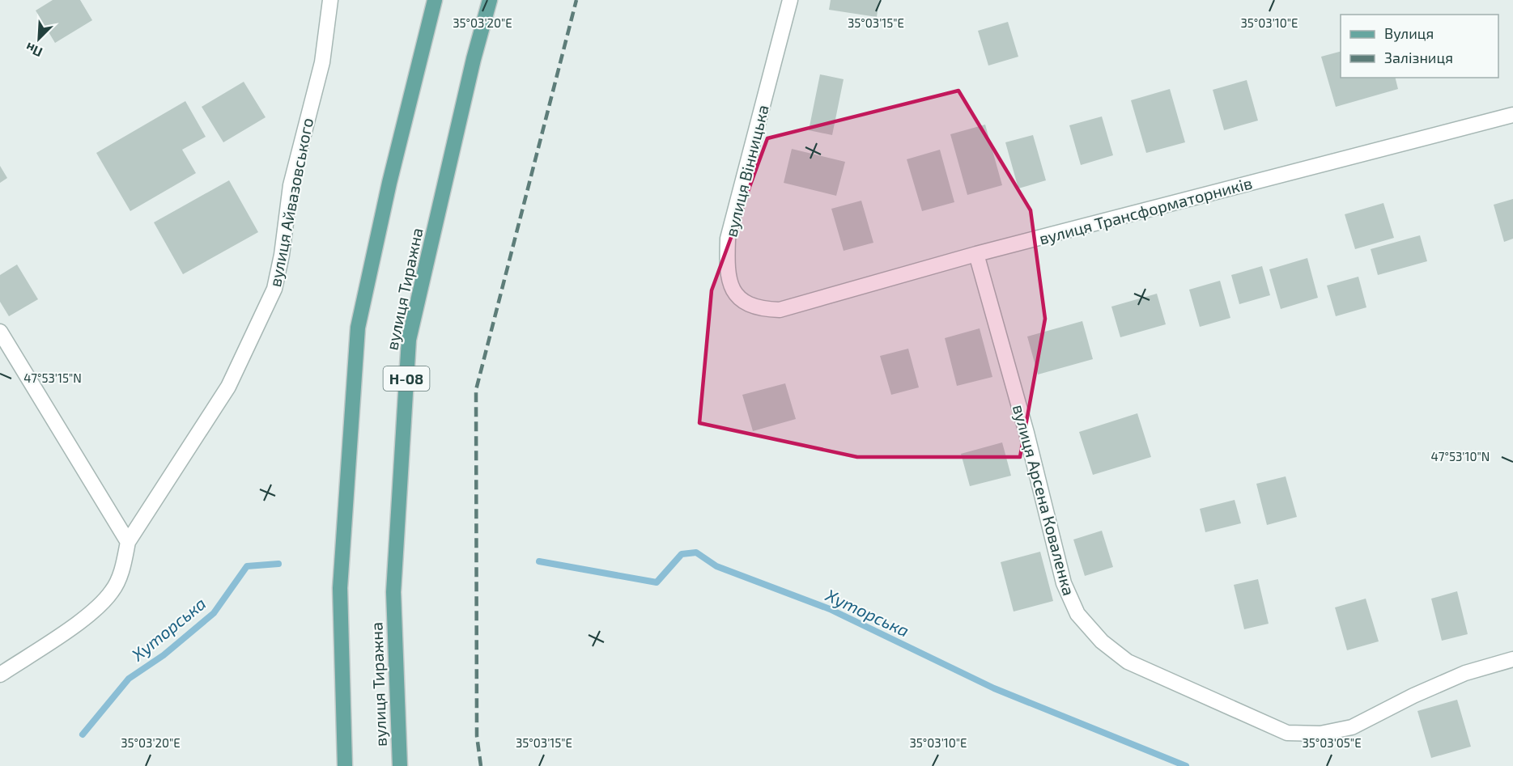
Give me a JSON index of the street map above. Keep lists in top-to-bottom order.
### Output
{
  "streets": {
    "main road": ["вулиця Тиражна", "Н-08"],
    "street": [
      "вулиця Вінницька",
      "вулиця Айвазовського",
      "вулиця Трансформаторників",
      "вулиця Арсена Коваленка"
    ]
  },
  "crossings": [
    ["вулиця Вінницька", "вулиця Трансформаторників"],
    ["вулиця Трансформаторників", "вулиця Арсена Коваленка"]
  ],
  "water": ["Хуторська"],
  "legend": ["Вулиця", "Залізниця"],
  "north": "bottom left",
  "coordinates": [
    "35°03'20\"E",
    "35°03'15\"E",
    "35°03'10\"E",
    "47°53'15\"N",
    "47°53'10\"N",
    "35°03'05\"E"
  ]
}
